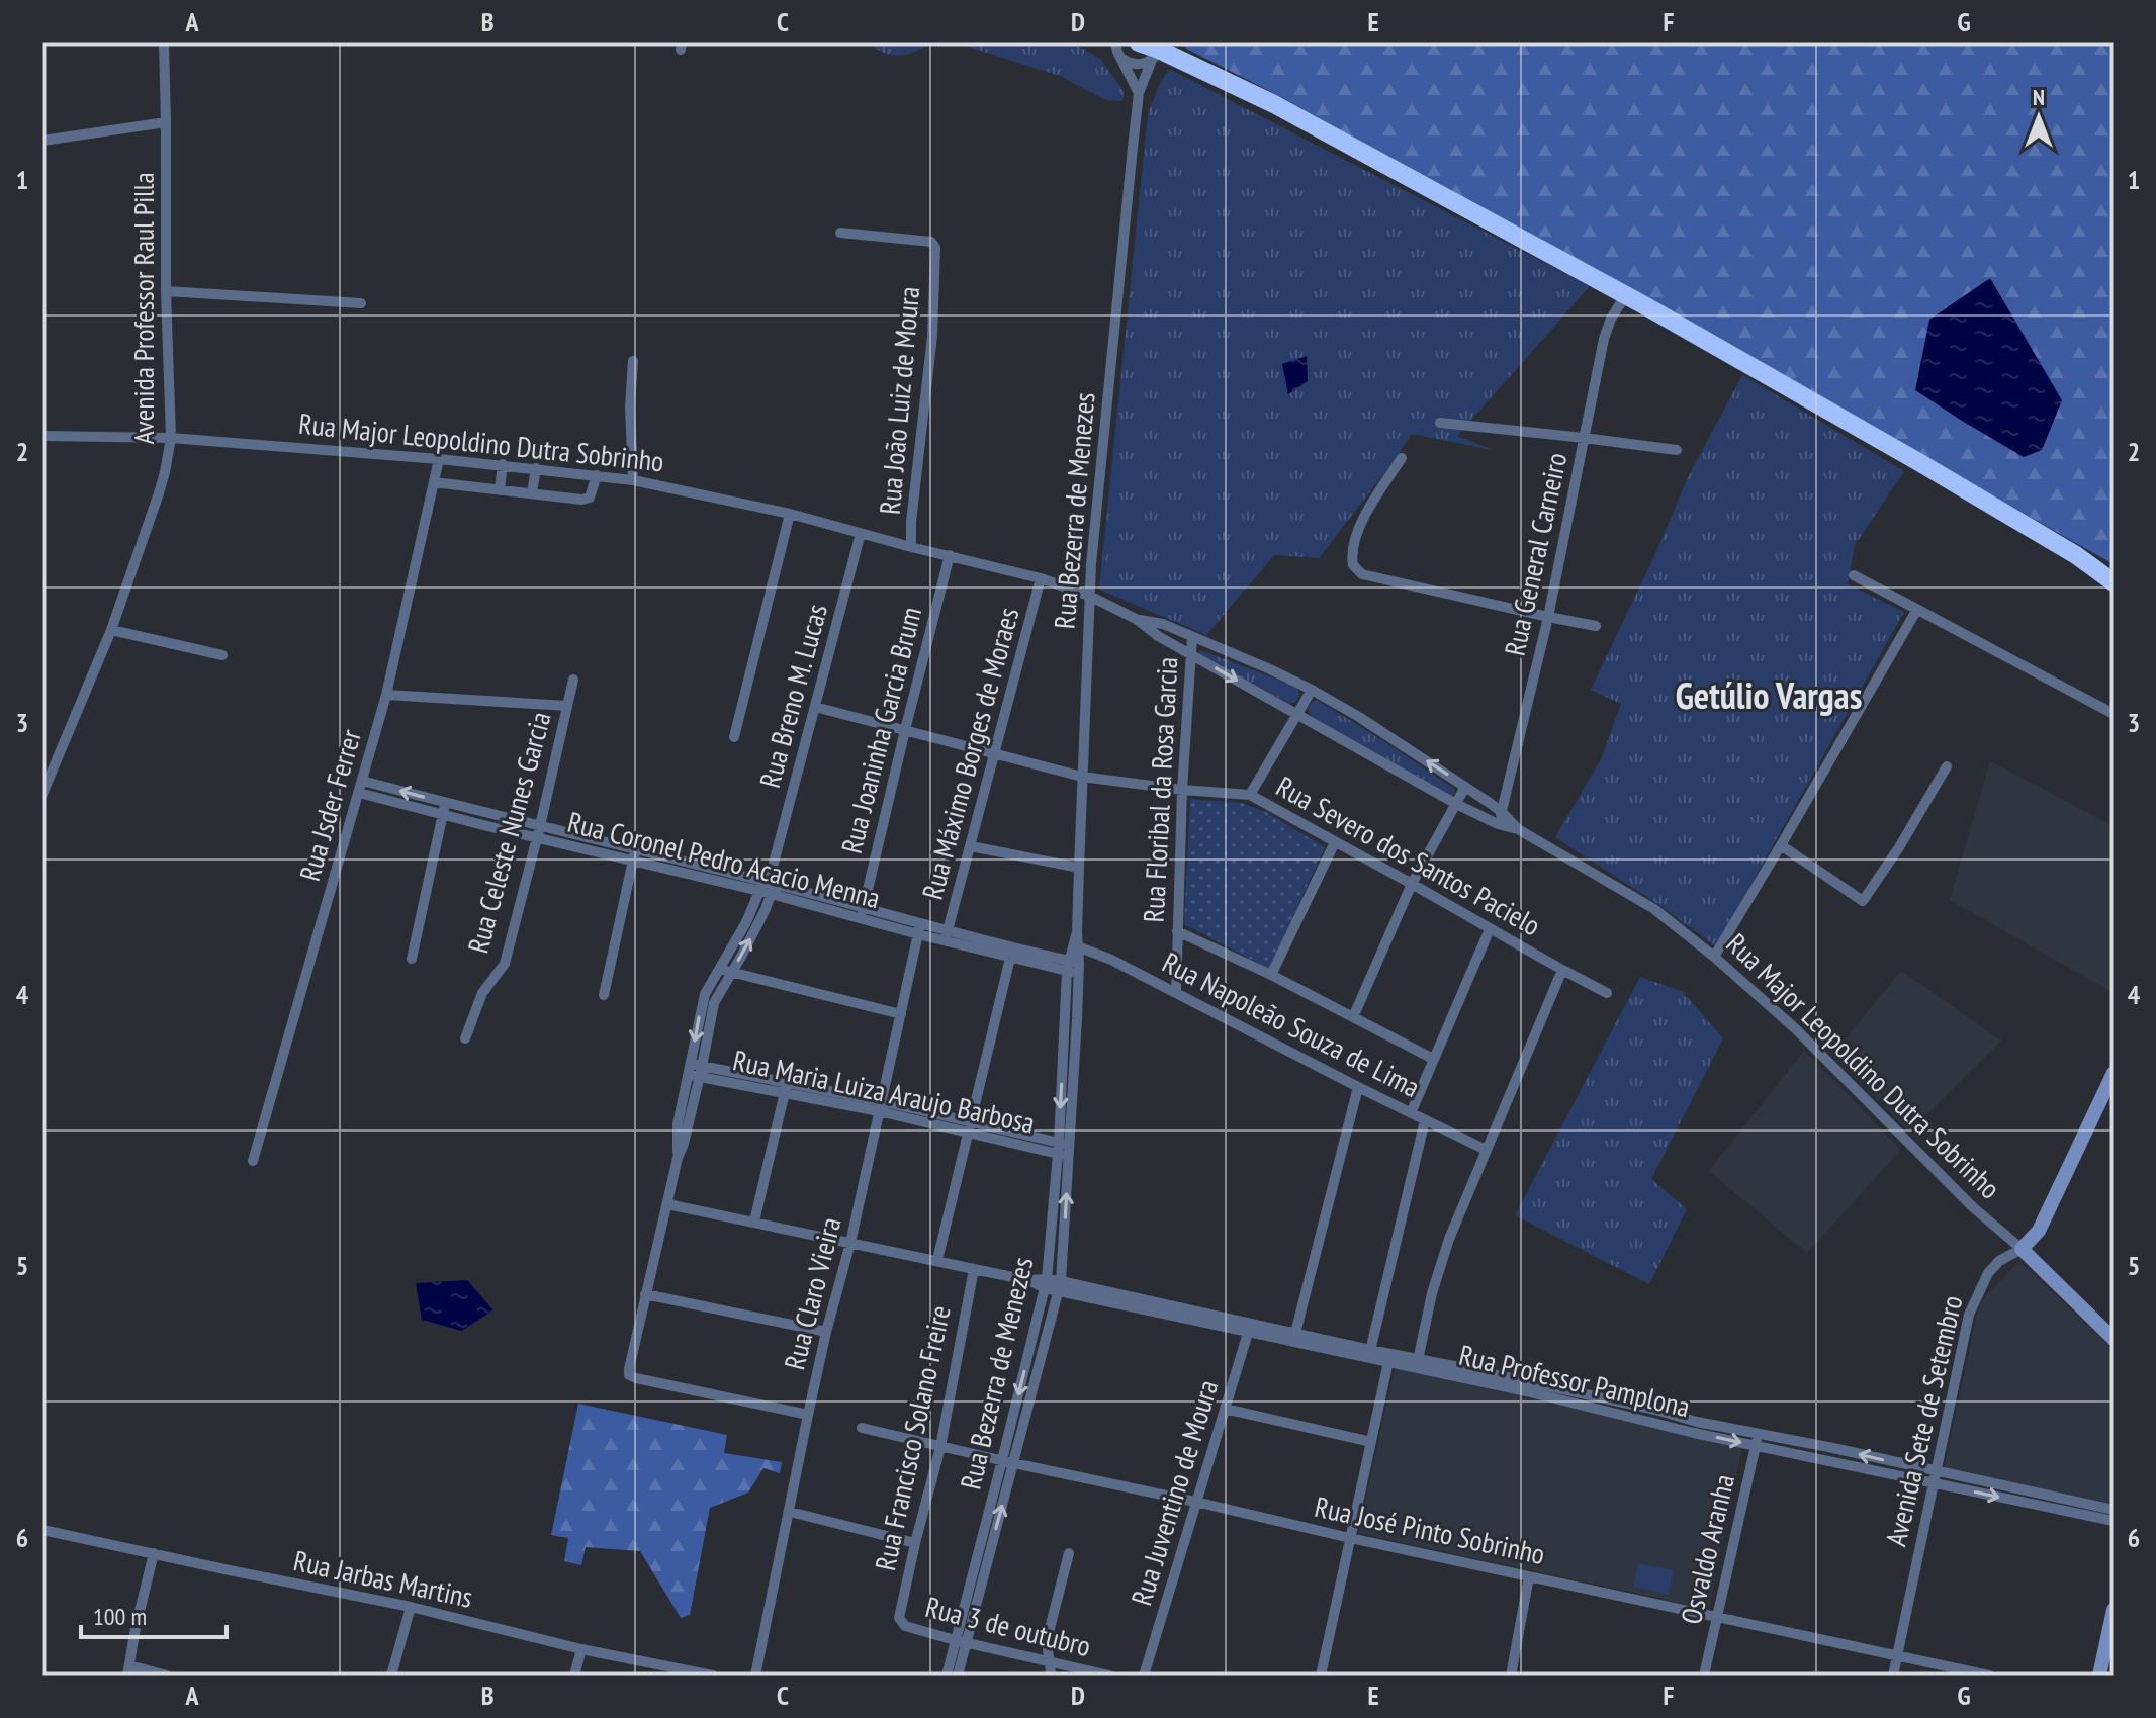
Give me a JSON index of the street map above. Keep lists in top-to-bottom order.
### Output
{
  "streets": {
    "street": [
      "Avenida Professor Raul Pilla",
      "Rua João Luiz de Moura",
      "Rua Major Leopoldino Dutra Sobrinho",
      "Rua Bezerra de Menezes",
      "Rua General Carneiro",
      "Rua Breno M. Lucas",
      "Rua Joaninha Garcia Brum",
      "Rua Máximo Borges de Moraes",
      "Rua Floribal da Rosa Garcia",
      "Rua Jsder Ferrer",
      "Rua Celeste Nunes Garcia",
      "Rua Severo dos Santos Pacielo",
      "Rua Coronel Pedro Acacio Menna",
      "Rua Napoleão Souza de Lima",
      "Rua Maria Luiza Araujo Barbosa",
      "Rua Claro Vieira",
      "Rua Professor Pamplona",
      "Avenida Sete de Setembro",
      "Rua Francisco Solano Freire",
      "Rua Juventino de Moura",
      "Rua José Pinto Sobrinho",
      "Osvaldo Aranha",
      "Rua Jarbas Martins",
      "Rua 3 de outubro"
    ]
  },
  "crossings": [
    ["Avenida Professor Raul Pilla", "Rua Major Leopoldino Dutra Sobrinho"],
    ["Rua João Luiz de Moura", "Rua Major Leopoldino Dutra Sobrinho"],
    ["Rua Major Leopoldino Dutra Sobrinho", "Rua Bezerra de Menezes"],
    ["Rua Major Leopoldino Dutra Sobrinho", "Rua General Carneiro"],
    ["Rua Major Leopoldino Dutra Sobrinho", "Rua Breno M. Lucas"],
    ["Rua Major Leopoldino Dutra Sobrinho", "Rua Joaninha Garcia Brum"],
    ["Rua Major Leopoldino Dutra Sobrinho", "Rua Máximo Borges de Moraes"],
    ["Rua Major Leopoldino Dutra Sobrinho", "Rua Floribal da Rosa Garcia"],
    ["Rua Major Leopoldino Dutra Sobrinho", "Rua Jsder Ferrer"],
    ["Rua Major Leopoldino Dutra Sobrinho", "Avenida Sete de Setembro"],
    ["Rua Bezerra de Menezes", "Rua Severo dos Santos Pacielo"],
    ["Rua Bezerra de Menezes", "Rua Coronel Pedro Acacio Menna"],
    ["Rua Bezerra de Menezes", "Rua Napoleão Souza de Lima"],
    ["Rua Bezerra de Menezes", "Rua Maria Luiza Araujo Barbosa"],
    ["Rua Bezerra de Menezes", "Rua Professor Pamplona"],
    ["Rua Bezerra de Menezes", "Rua José Pinto Sobrinho"],
    ["Rua Bezerra de Menezes", "Rua 3 de outubro"],
    ["Rua Breno M. Lucas", "Rua Severo dos Santos Pacielo"],
    ["Rua Breno M. Lucas", "Rua Coronel Pedro Acacio Menna"],
    ["Rua Joaninha Garcia Brum", "Rua Severo dos Santos Pacielo"],
    ["Rua Joaninha Garcia Brum", "Rua Coronel Pedro Acacio Menna"],
    ["Rua Máximo Borges de Moraes", "Rua Severo dos Santos Pacielo"],
    ["Rua Máximo Borges de Moraes", "Rua Coronel Pedro Acacio Menna"],
    ["Rua Floribal da Rosa Garcia", "Rua Severo dos Santos Pacielo"],
    ["Rua Floribal da Rosa Garcia", "Rua Napoleão Souza de Lima"],
    ["Rua Jsder Ferrer", "Rua Coronel Pedro Acacio Menna"],
    ["Rua Celeste Nunes Garcia", "Rua Coronel Pedro Acacio Menna"],
    ["Rua Coronel Pedro Acacio Menna", "Rua Claro Vieira"],
    ["Rua Maria Luiza Araujo Barbosa", "Rua Claro Vieira"],
    ["Rua Claro Vieira", "Rua Professor Pamplona"],
    ["Rua Professor Pamplona", "Avenida Sete de Setembro"],
    ["Rua Professor Pamplona", "Rua Francisco Solano Freire"],
    ["Rua Professor Pamplona", "Rua Juventino de Moura"],
    ["Rua Professor Pamplona", "Osvaldo Aranha"],
    ["Avenida Sete de Setembro", "Rua José Pinto Sobrinho"],
    ["Rua Francisco Solano Freire", "Rua José Pinto Sobrinho"],
    ["Rua Francisco Solano Freire", "Rua 3 de outubro"],
    ["Rua Juventino de Moura", "Rua José Pinto Sobrinho"],
    ["Rua José Pinto Sobrinho", "Osvaldo Aranha"]
  ],
  "districts": ["Getúlio Vargas"],
  "scale_bar": "100 m",
  "north": "top",
  "grid": {
    "columns": [
      "A",
      "B",
      "C",
      "D",
      "E",
      "F",
      "G"
    ],
    "rows": [
      "1",
      "2",
      "3",
      "4",
      "5",
      "6"
    ]
  }
}
